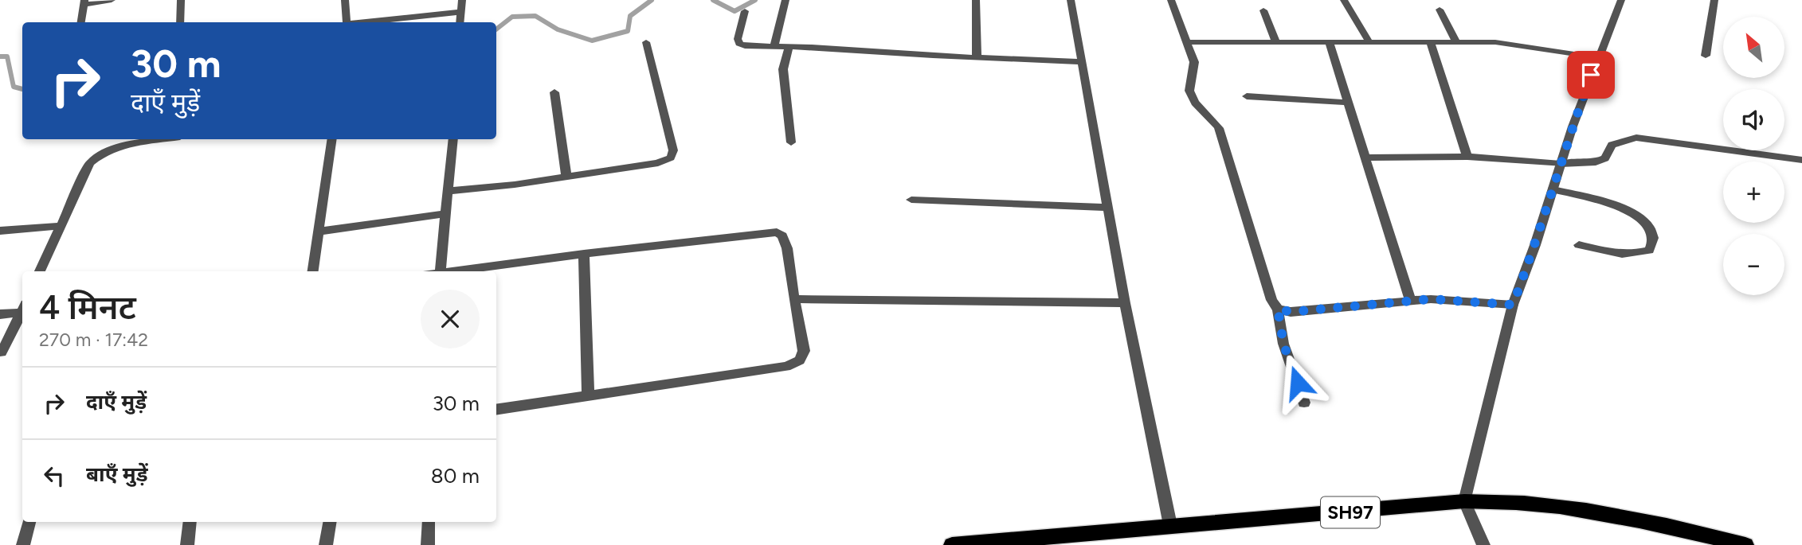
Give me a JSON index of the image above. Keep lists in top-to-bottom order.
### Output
{
  "streets": {
    "main road": ["SH97"]
  },
  "north": "top left",
  "page": {
    "map_buttons": ["+", "−"],
    "turn": ["30 m", "दाएँ मुड़ें"],
    "heading": ["4 मिनट", "270 m · 17:42"],
    "list": [
      {
        "name": "दाएँ मुड़ें",
        "value": "30 m"
      },
      {
        "name": "बाएँ मुड़ें",
        "value": "80 m"
      }
    ]
  }
}
